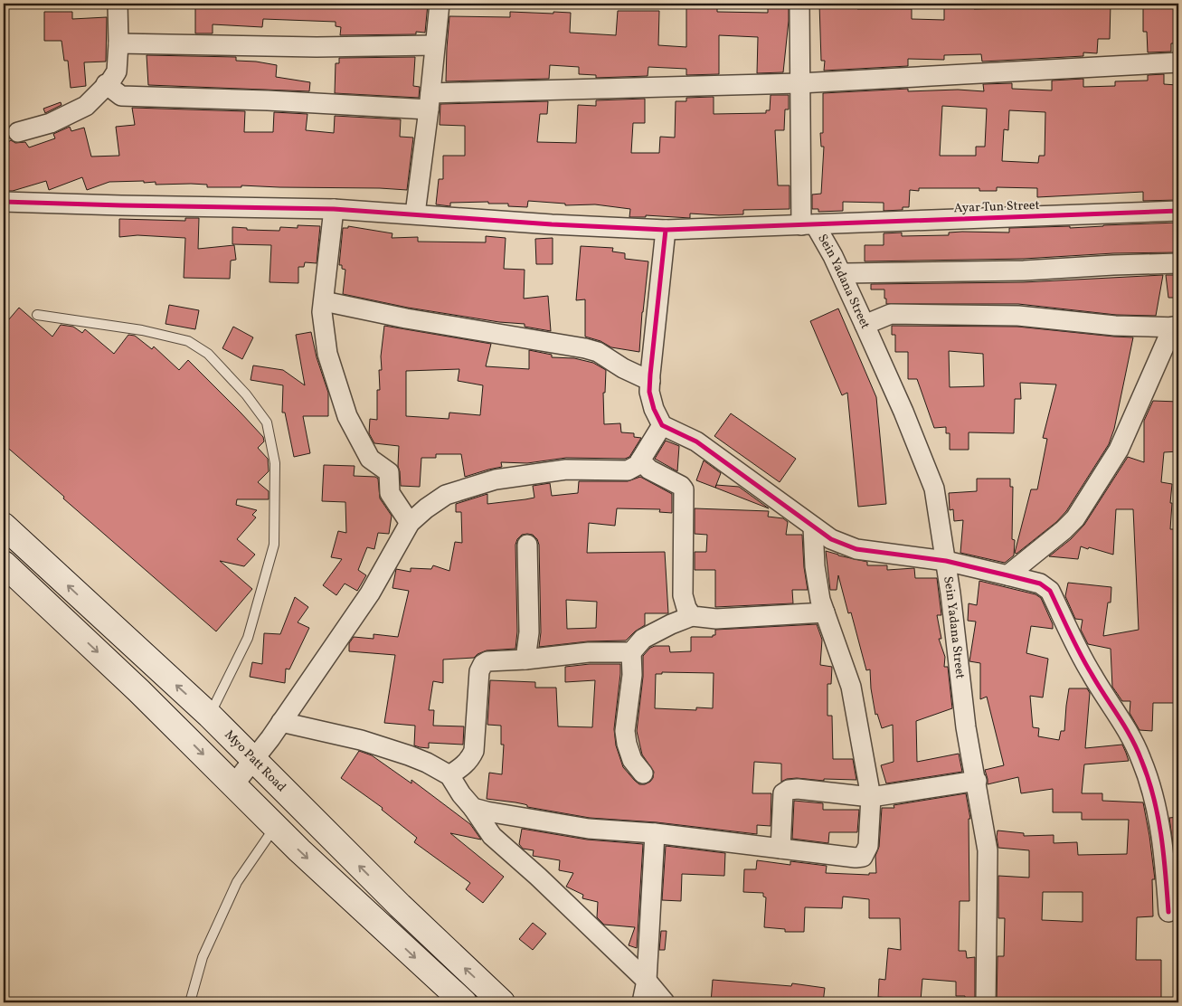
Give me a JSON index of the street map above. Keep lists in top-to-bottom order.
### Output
{
  "streets": {
    "main road": ["Myo Patt Road"],
    "street": ["Ayar Tun Street", "Sein Yadana Street"]
  },
  "crossings": [
    ["Ayar Tun Street", "Sein Yadana Street"]
  ]
}
